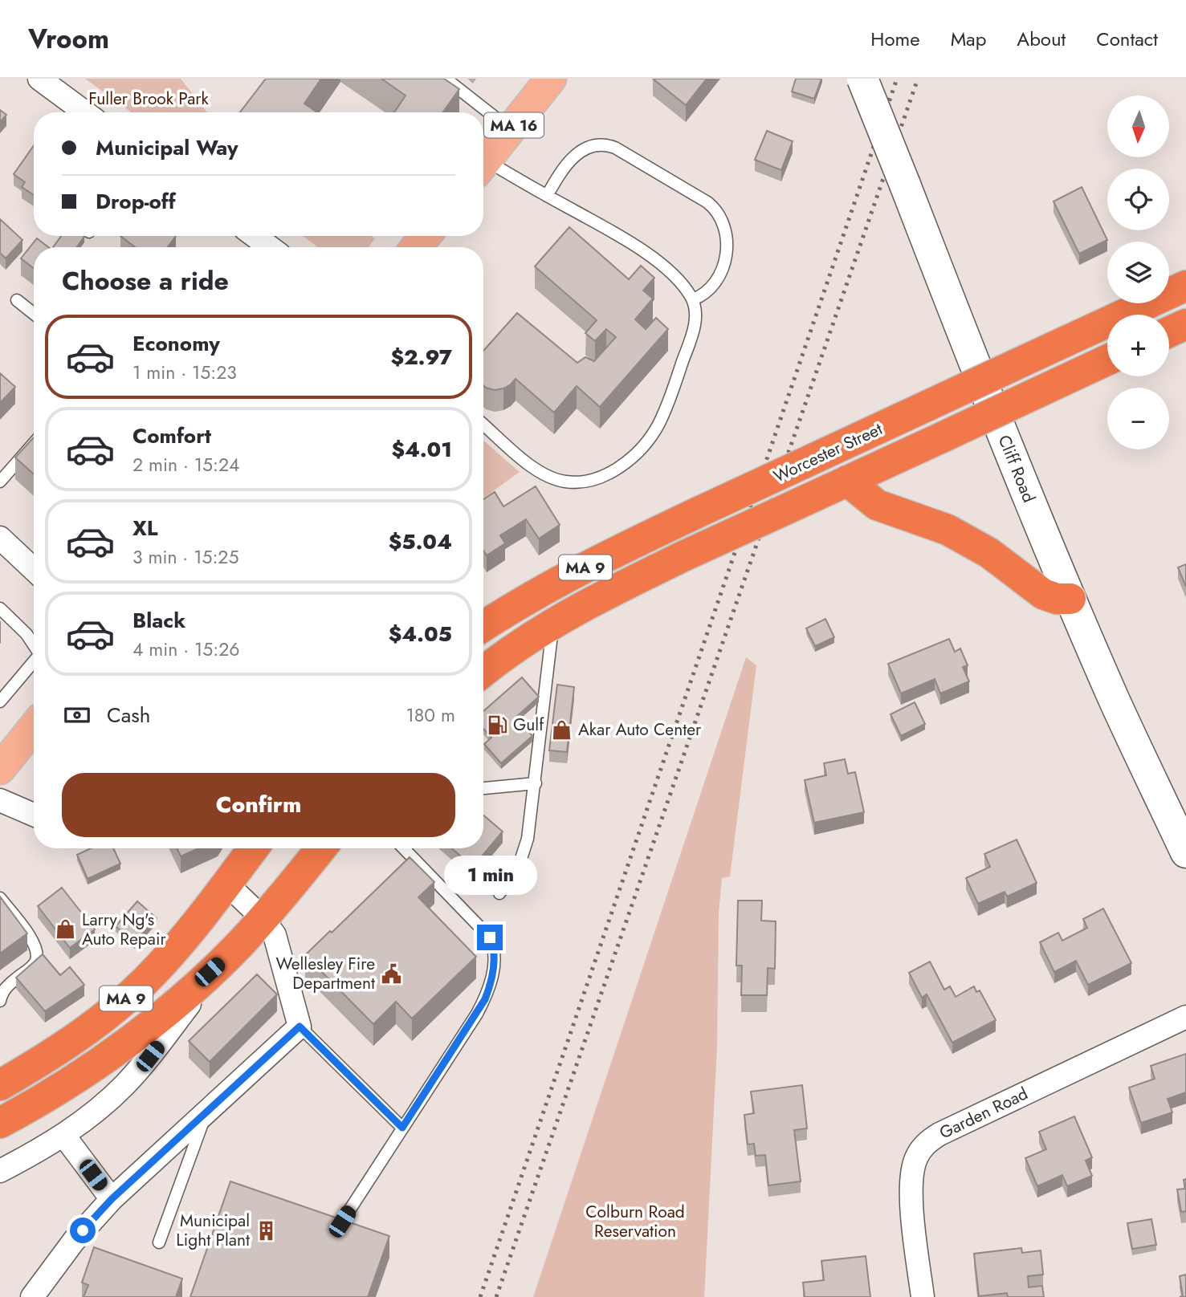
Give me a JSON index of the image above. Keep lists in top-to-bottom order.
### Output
{
  "streets": {
    "highway": ["Worcester Street", "MA 9"],
    "main road": ["MA 16"],
    "street": ["Cliff Road", "Garden Road"]
  },
  "parks": ["Fuller Brook Park", "Colburn Road Reservation"],
  "places": {
    "fuel station": ["Gulf"],
    "shop": ["Akar Auto Center", "Larry Ng's Auto Repair"],
    "public building": ["Wellesley Fire Department"],
    "building": ["Municipal Light Plant"]
  },
  "north": "bottom",
  "page": {
    "header": "Vroom",
    "nav": [
      "Home",
      "Map",
      "About",
      "Contact"
    ],
    "map_buttons": ["+", "−"],
    "banner": ["Municipal Way", "Drop-off"],
    "heading": "Choose a ride",
    "list": [
      {
        "name": "Economy",
        "note": "1 min · 15:23",
        "value": "$2.97"
      },
      {
        "name": "Comfort",
        "note": "2 min · 15:24",
        "value": "$4.01"
      },
      {
        "name": "XL",
        "note": "3 min · 15:25",
        "value": "$5.04"
      },
      {
        "name": "Black",
        "note": "4 min · 15:26",
        "value": "$4.05"
      }
    ],
    "pay": ["Cash", "180 m"],
    "buttons": "Confirm",
    "bubble": "1 min"
  }
}
